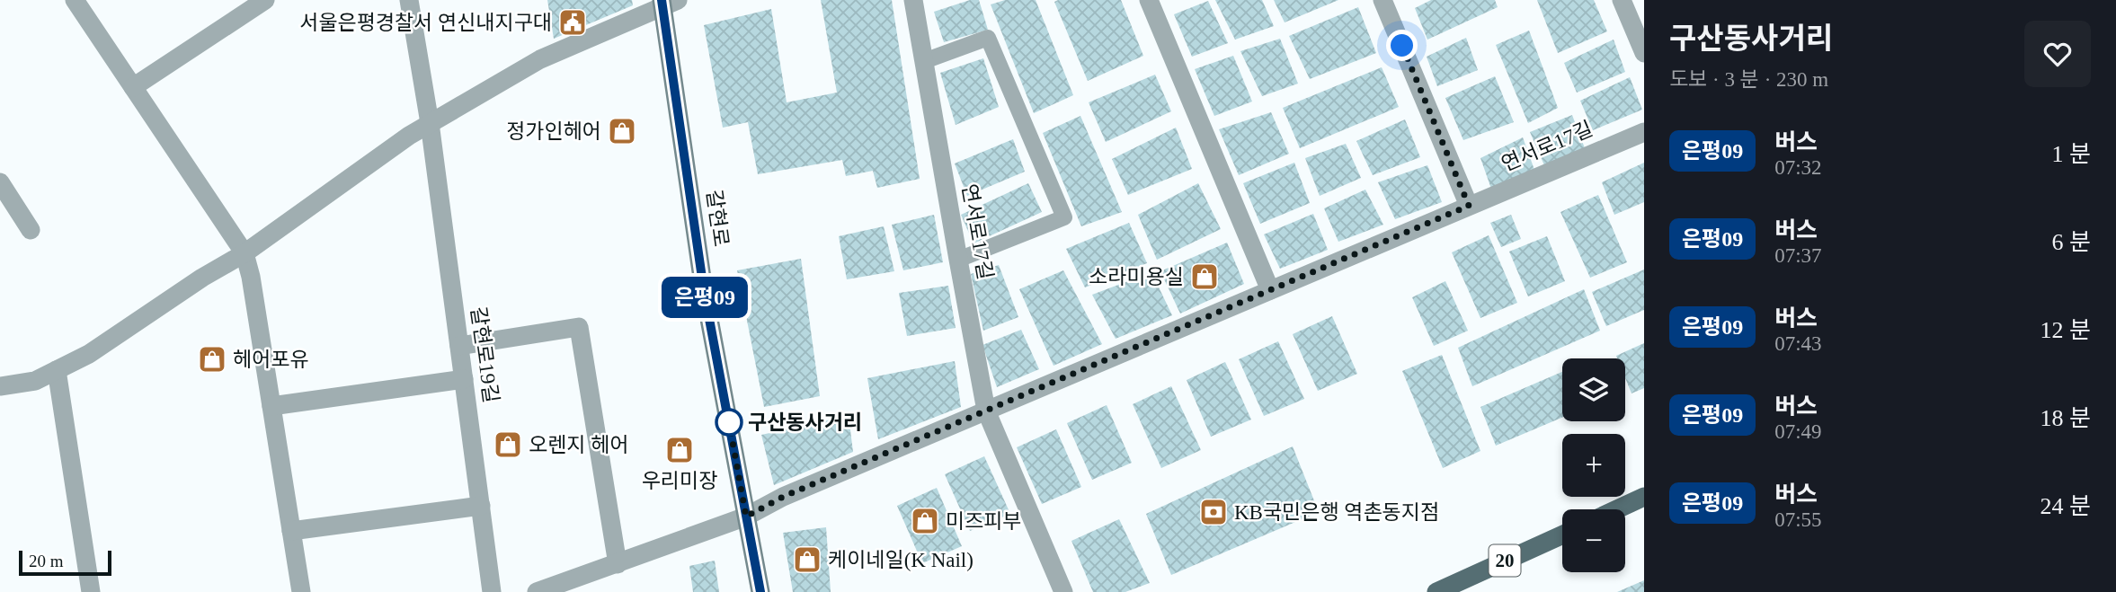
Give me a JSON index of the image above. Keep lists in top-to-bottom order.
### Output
{
  "streets": {
    "main road": ["갈현로", "20"],
    "street": ["연서로17길", "갈현로19길"]
  },
  "crossings": [
    ["연서로17길", "갈현로"]
  ],
  "places": {
    "public building": ["서울은평경찰서 연신내지구대"],
    "shop": [
      "정가인헤어",
      "소라미용실",
      "헤어포유",
      "오렌지 헤어",
      "우리미장",
      "미즈피부",
      "케이네일(K Nail)"
    ],
    "other": ["구산동사거리"],
    "bank": ["KB국민은행 역촌동지점"]
  },
  "lines": ["bus line 은평09"],
  "scale_bar": "20 m",
  "page": {
    "on_map": "은평09",
    "heading": ["구산동사거리", "도보 · 3 분 · 230 m"],
    "list": [
      {
        "mark": "은평09",
        "name": "버스",
        "note": "07:32",
        "value": "1 분"
      },
      {
        "mark": "은평09",
        "name": "버스",
        "note": "07:37",
        "value": "6 분"
      },
      {
        "mark": "은평09",
        "name": "버스",
        "note": "07:43",
        "value": "12 분"
      },
      {
        "mark": "은평09",
        "name": "버스",
        "note": "07:49",
        "value": "18 분"
      },
      {
        "mark": "은평09",
        "name": "버스",
        "note": "07:55",
        "value": "24 분"
      }
    ],
    "map_buttons": ["+", "−"],
    "scale": "20 m"
  }
}
